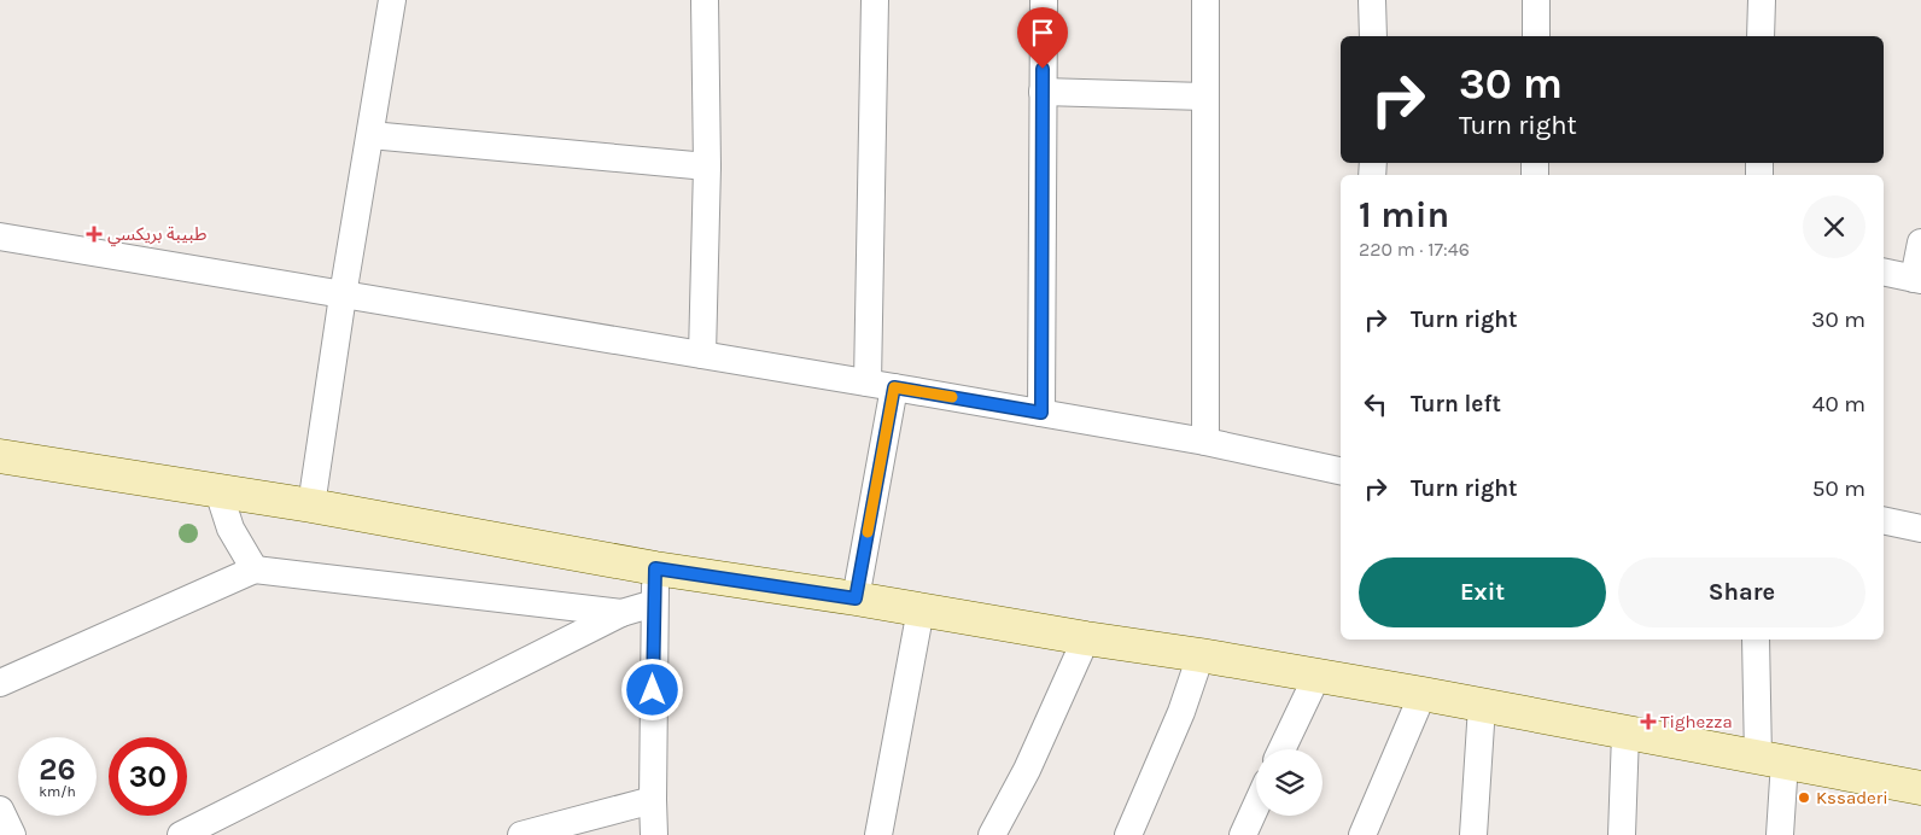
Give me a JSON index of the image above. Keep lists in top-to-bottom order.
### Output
{
  "places": {
    "health": ["طبيبة بريكسي", "Tighezza"],
    "other": ["Kssaderi"]
  },
  "page": {
    "turn": ["30 m", "Turn right"],
    "heading": ["1 min", "220 m · 17:46"],
    "list": [
      {
        "name": "Turn right",
        "value": "30 m"
      },
      {
        "name": "Turn left",
        "value": "40 m"
      },
      {
        "name": "Turn right",
        "value": "50 m"
      }
    ],
    "buttons": ["Exit", "Share"],
    "speed": "26 km/h",
    "limit": "30"
  }
}
